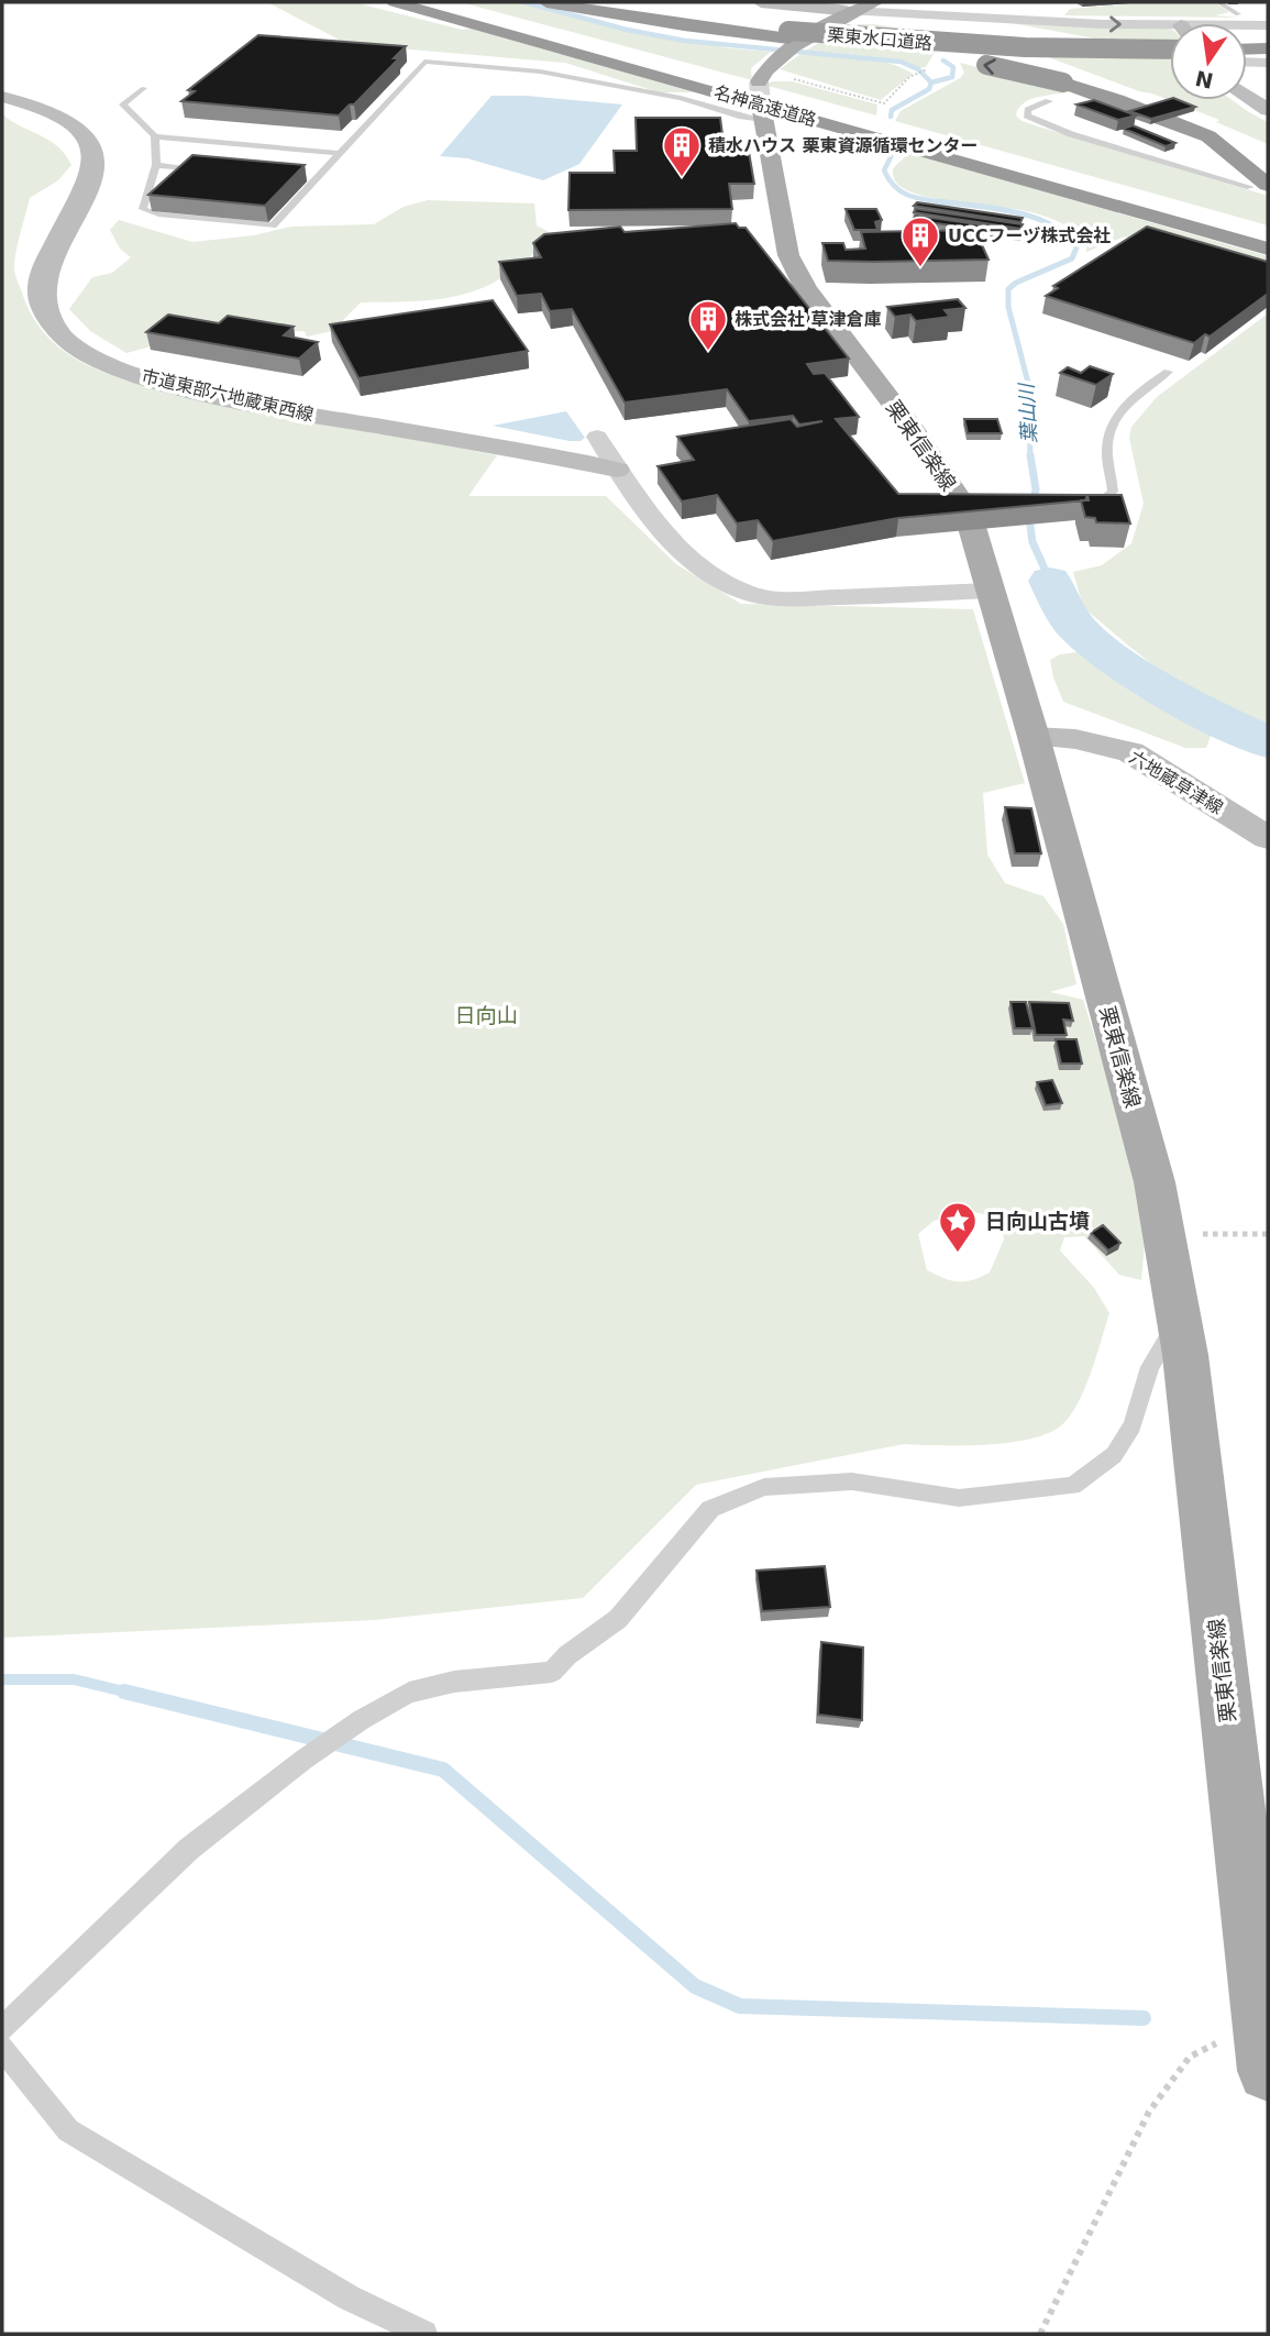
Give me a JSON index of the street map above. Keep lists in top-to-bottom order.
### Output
{
  "streets": {
    "highway": ["栗東水口道路", "名神高速道路"],
    "main road": ["栗東信楽線"],
    "street": ["市道東部六地蔵東西線", "六地蔵草津線"]
  },
  "crossings": [
    ["栗東信楽線", "六地蔵草津線"]
  ],
  "water": ["葉山川"],
  "parks": ["日向山"],
  "places": {
    "building": ["積水ハウス 栗東資源循環センター", "UCCフーヅ株式会社", "株式会社 草津倉庫"],
    "place": ["日向山古墳"]
  },
  "north": "bottom"
}
